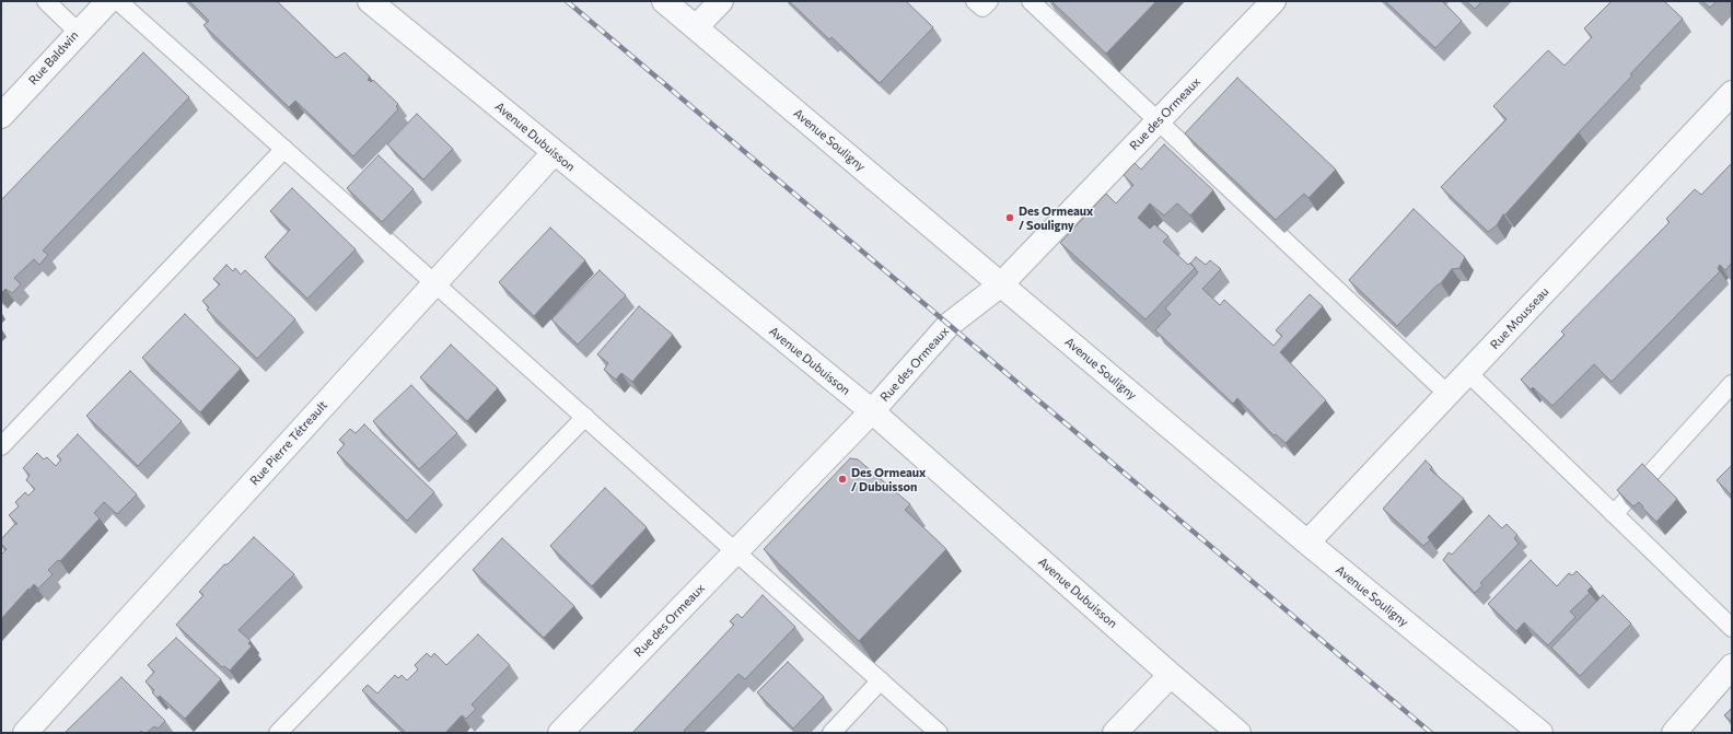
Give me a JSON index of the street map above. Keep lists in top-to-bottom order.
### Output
{
  "streets": {
    "street": [
      "Rue Baldwin",
      "Rue des Ormeaux",
      "Avenue Dubuisson",
      "Avenue Souligny",
      "Rue Mousseau",
      "Rue Pierre Tétreault"
    ]
  },
  "crossings": [
    ["Rue des Ormeaux", "Avenue Dubuisson"],
    ["Rue des Ormeaux", "Avenue Souligny"],
    ["Avenue Dubuisson", "Rue Pierre Tétreault"],
    ["Avenue Souligny", "Rue Mousseau"]
  ],
  "places": ["Des Ormeaux / Souligny", "Des Ormeaux / Dubuisson"]
}
